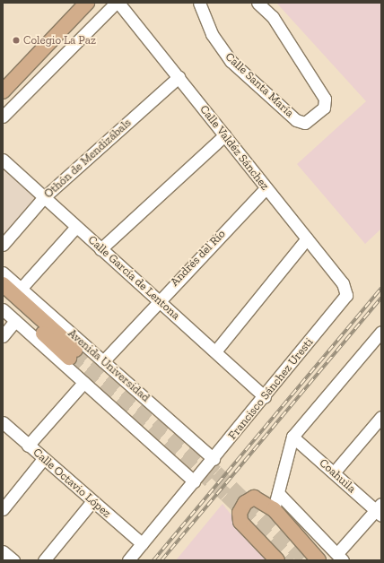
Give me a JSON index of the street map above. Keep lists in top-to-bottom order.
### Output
{
  "streets": {
    "main road": ["Avenida Universidad"],
    "street": [
      "Calle Santa María",
      "Calle Valdéz Sánchez",
      "Othón de Mendizábals",
      "Andrés del Río",
      "Calle García de Lentona",
      "Francisco Sánchez Uresti",
      "Coahuila",
      "Calle Octavio López"
    ]
  },
  "crossings": [
    ["Calle Valdéz Sánchez", "Othón de Mendizábals"],
    ["Calle Valdéz Sánchez", "Andrés del Río"],
    ["Calle Valdéz Sánchez", "Francisco Sánchez Uresti"],
    ["Othón de Mendizábals", "Calle García de Lentona"],
    ["Andrés del Río", "Calle García de Lentona"],
    ["Andrés del Río", "Avenida Universidad"],
    ["Calle García de Lentona", "Francisco Sánchez Uresti"],
    ["Avenida Universidad", "Francisco Sánchez Uresti"],
    ["Francisco Sánchez Uresti", "Calle Octavio López"]
  ],
  "places": ["Colegio La Paz"]
}
